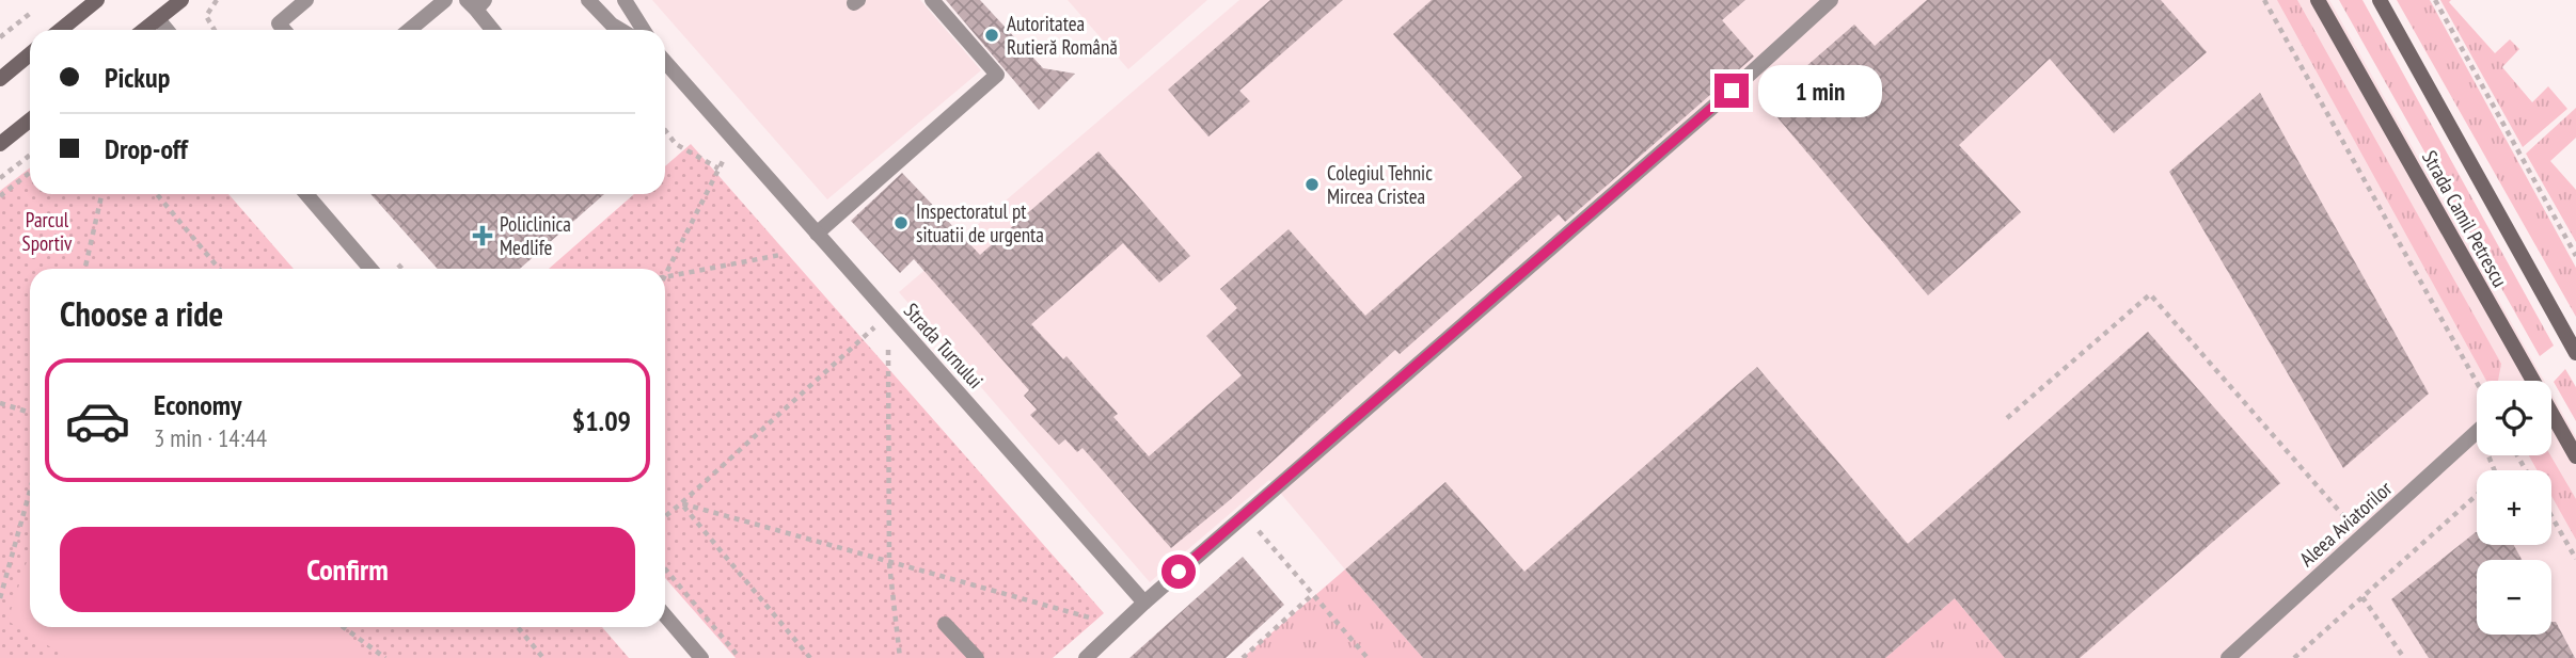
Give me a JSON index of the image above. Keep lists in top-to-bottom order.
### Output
{
  "streets": {
    "street": ["Strada Camil Petrescu", "Strada Turnului", "Aleea Aviatorilor"]
  },
  "parks": ["Parcul Sportiv"],
  "places": {
    "other": ["Autoritatea Rutieră Română", "Colegiul Tehnic Mircea Cristea", "Inspectoratul pt situatii de urgenta"],
    "health": ["Policlinica Medlife"]
  },
  "page": {
    "banner": ["Pickup", "Drop-off"],
    "bubble": "1 min",
    "heading": "Choose a ride",
    "list": [
      {
        "name": "Economy",
        "note": "3 min · 14:44",
        "value": "$1.09"
      }
    ],
    "map_buttons": ["+", "−"],
    "buttons": "Confirm"
  }
}
